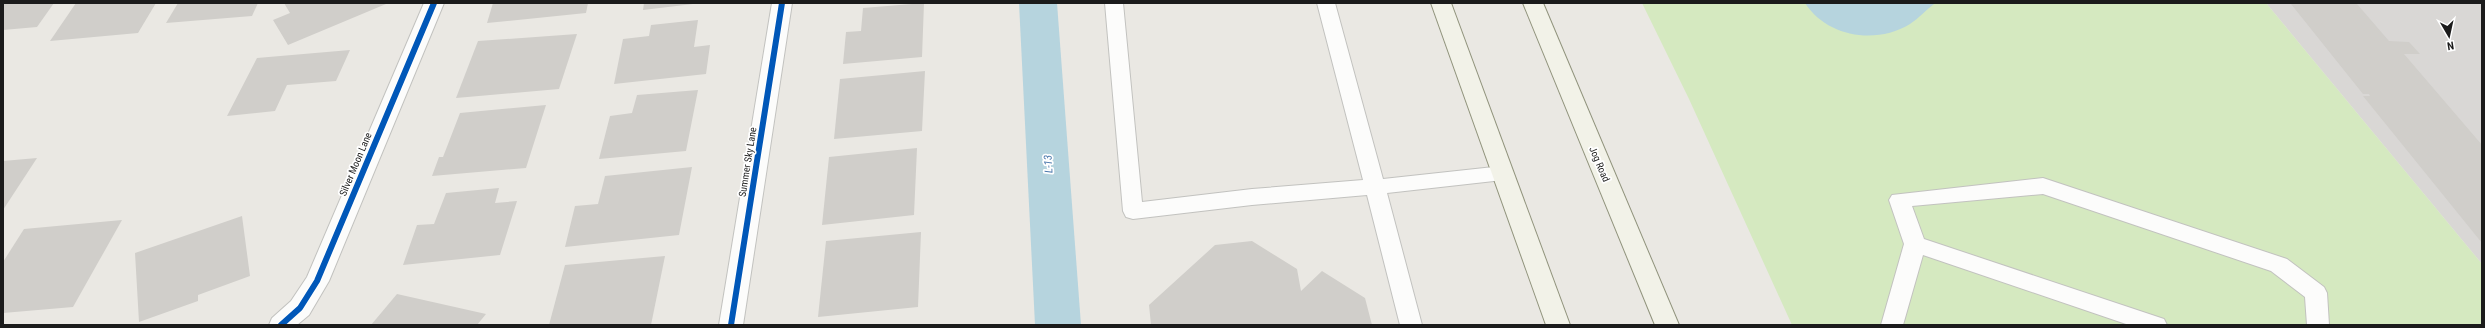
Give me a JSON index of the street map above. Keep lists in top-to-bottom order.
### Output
{
  "streets": {
    "main road": ["Jog Road"],
    "street": ["Summer Sky Lane", "Silver Moon Lane"]
  },
  "water": ["L-13"],
  "north": "bottom"
}
